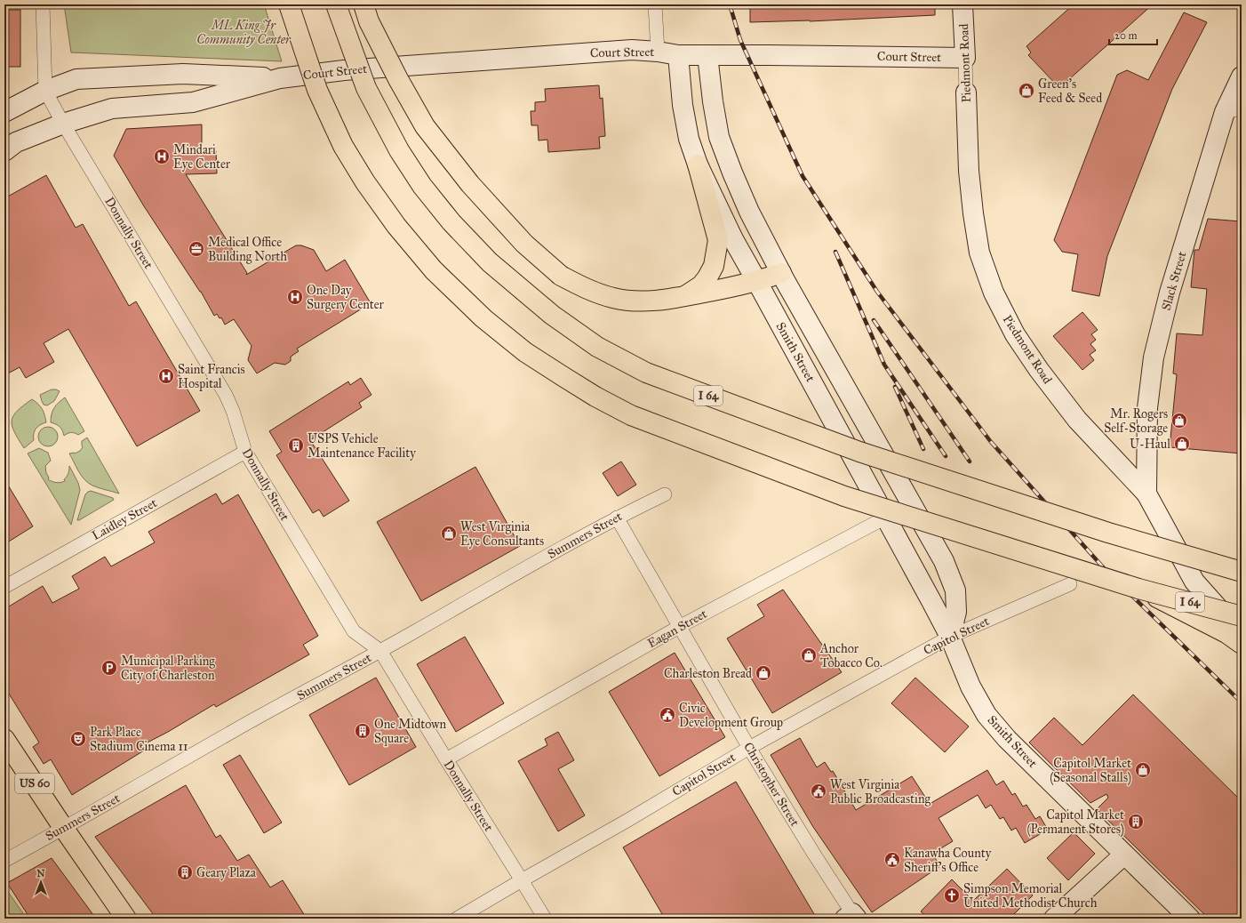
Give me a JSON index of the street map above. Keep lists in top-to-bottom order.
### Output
{
  "streets": {
    "main road": ["I 64", "US 60"],
    "street": [
      "Court Street",
      "Piedmont Road",
      "Donnally Street",
      "Slack Street",
      "Smith Street",
      "Laidley Street",
      "Summers Street",
      "Eagan Street",
      "Capitol Street",
      "Christopher Street"
    ]
  },
  "crossings": [
    ["Court Street", "Piedmont Road"],
    ["Court Street", "Donnally Street"],
    ["Court Street", "Smith Street"],
    ["Piedmont Road", "Slack Street"],
    ["Donnally Street", "Laidley Street"],
    ["Donnally Street", "Summers Street"],
    ["Donnally Street", "Eagan Street"],
    ["Donnally Street", "Capitol Street"],
    ["Smith Street", "Eagan Street"],
    ["Smith Street", "Capitol Street"],
    ["Summers Street", "US 60"],
    ["Summers Street", "Christopher Street"],
    ["Eagan Street", "Christopher Street"],
    ["Capitol Street", "Christopher Street"]
  ],
  "parks": ["ML King Jr Community Center"],
  "places": {
    "shop": [
      "Green's Feed & Seed",
      "Mr. Rogers Self-Storage",
      "U-Haul",
      "West Virginia Eye Consultants",
      "Anchor Tobacco Co.",
      "Charleston Bread",
      "Capitol Market (Seasonal Stalls)"
    ],
    "hospital": ["Mindari Eye Center", "One Day Surgery Center", "Saint Francis Hospital"],
    "office": ["Medical Office Building North"],
    "building": [
      "USPS Vehicle Maintenance Facility",
      "One Midtown Square",
      "Capitol Market (Permanent Stores)",
      "Geary Plaza"
    ],
    "parking": ["Municipal Parking City of Charleston"],
    "public building": ["Civic Development Group", "West Virginia Public Broadcasting", "Kanawha County Sheriff's Office"],
    "theatre": ["Park Place Stadium Cinema 11"],
    "church": ["Simpson Memorial United Methodist Church"]
  },
  "scale_bar": "20 m",
  "north": "top"
}
